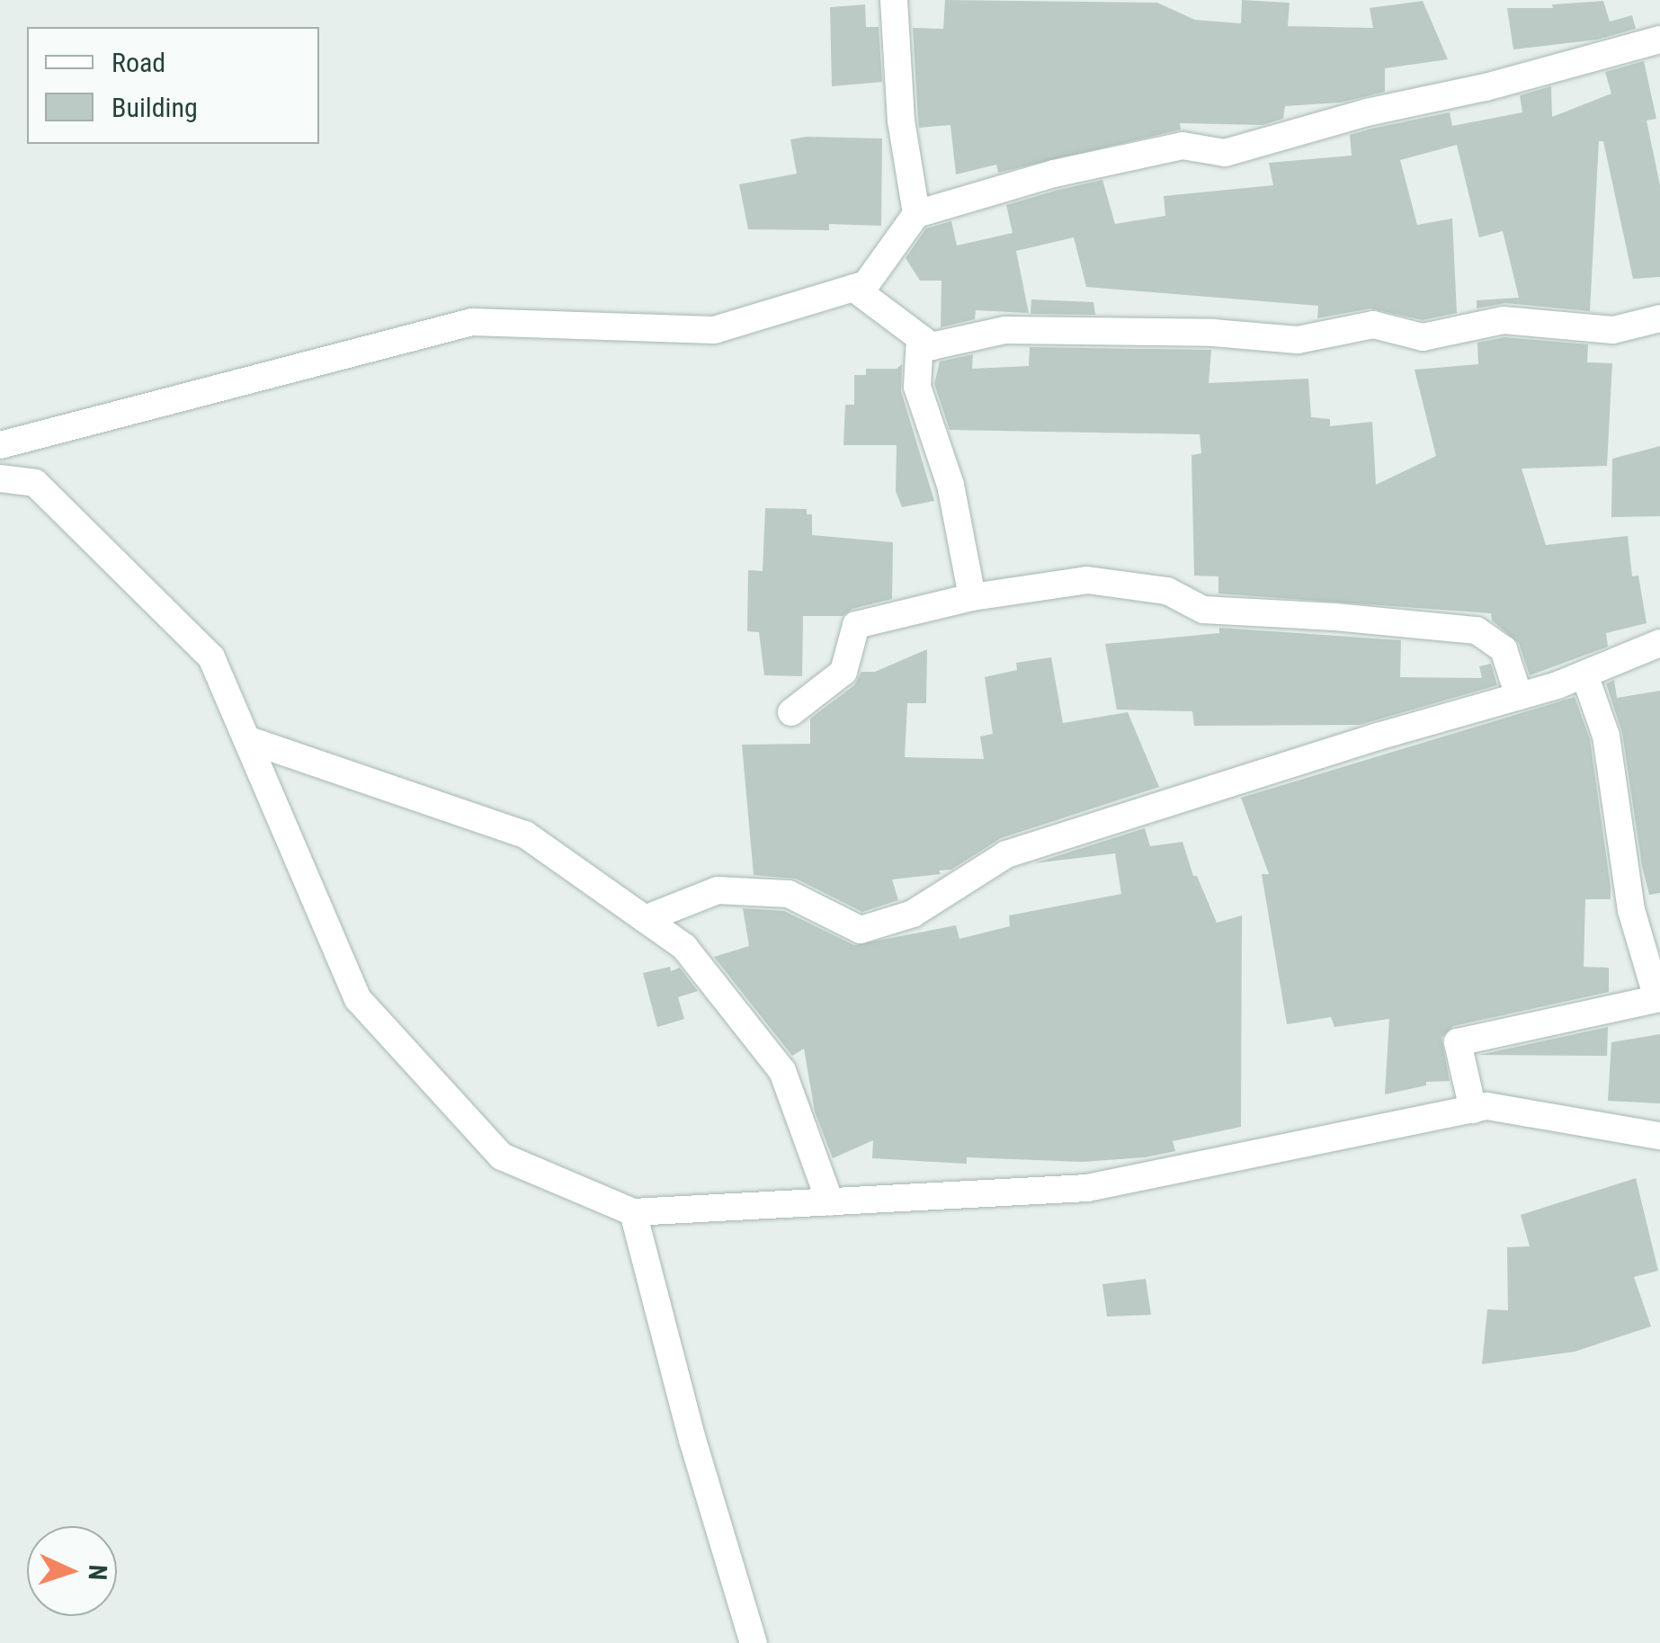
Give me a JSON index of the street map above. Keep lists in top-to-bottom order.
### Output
{
  "legend": ["Road", "Building"],
  "north": "right"
}
